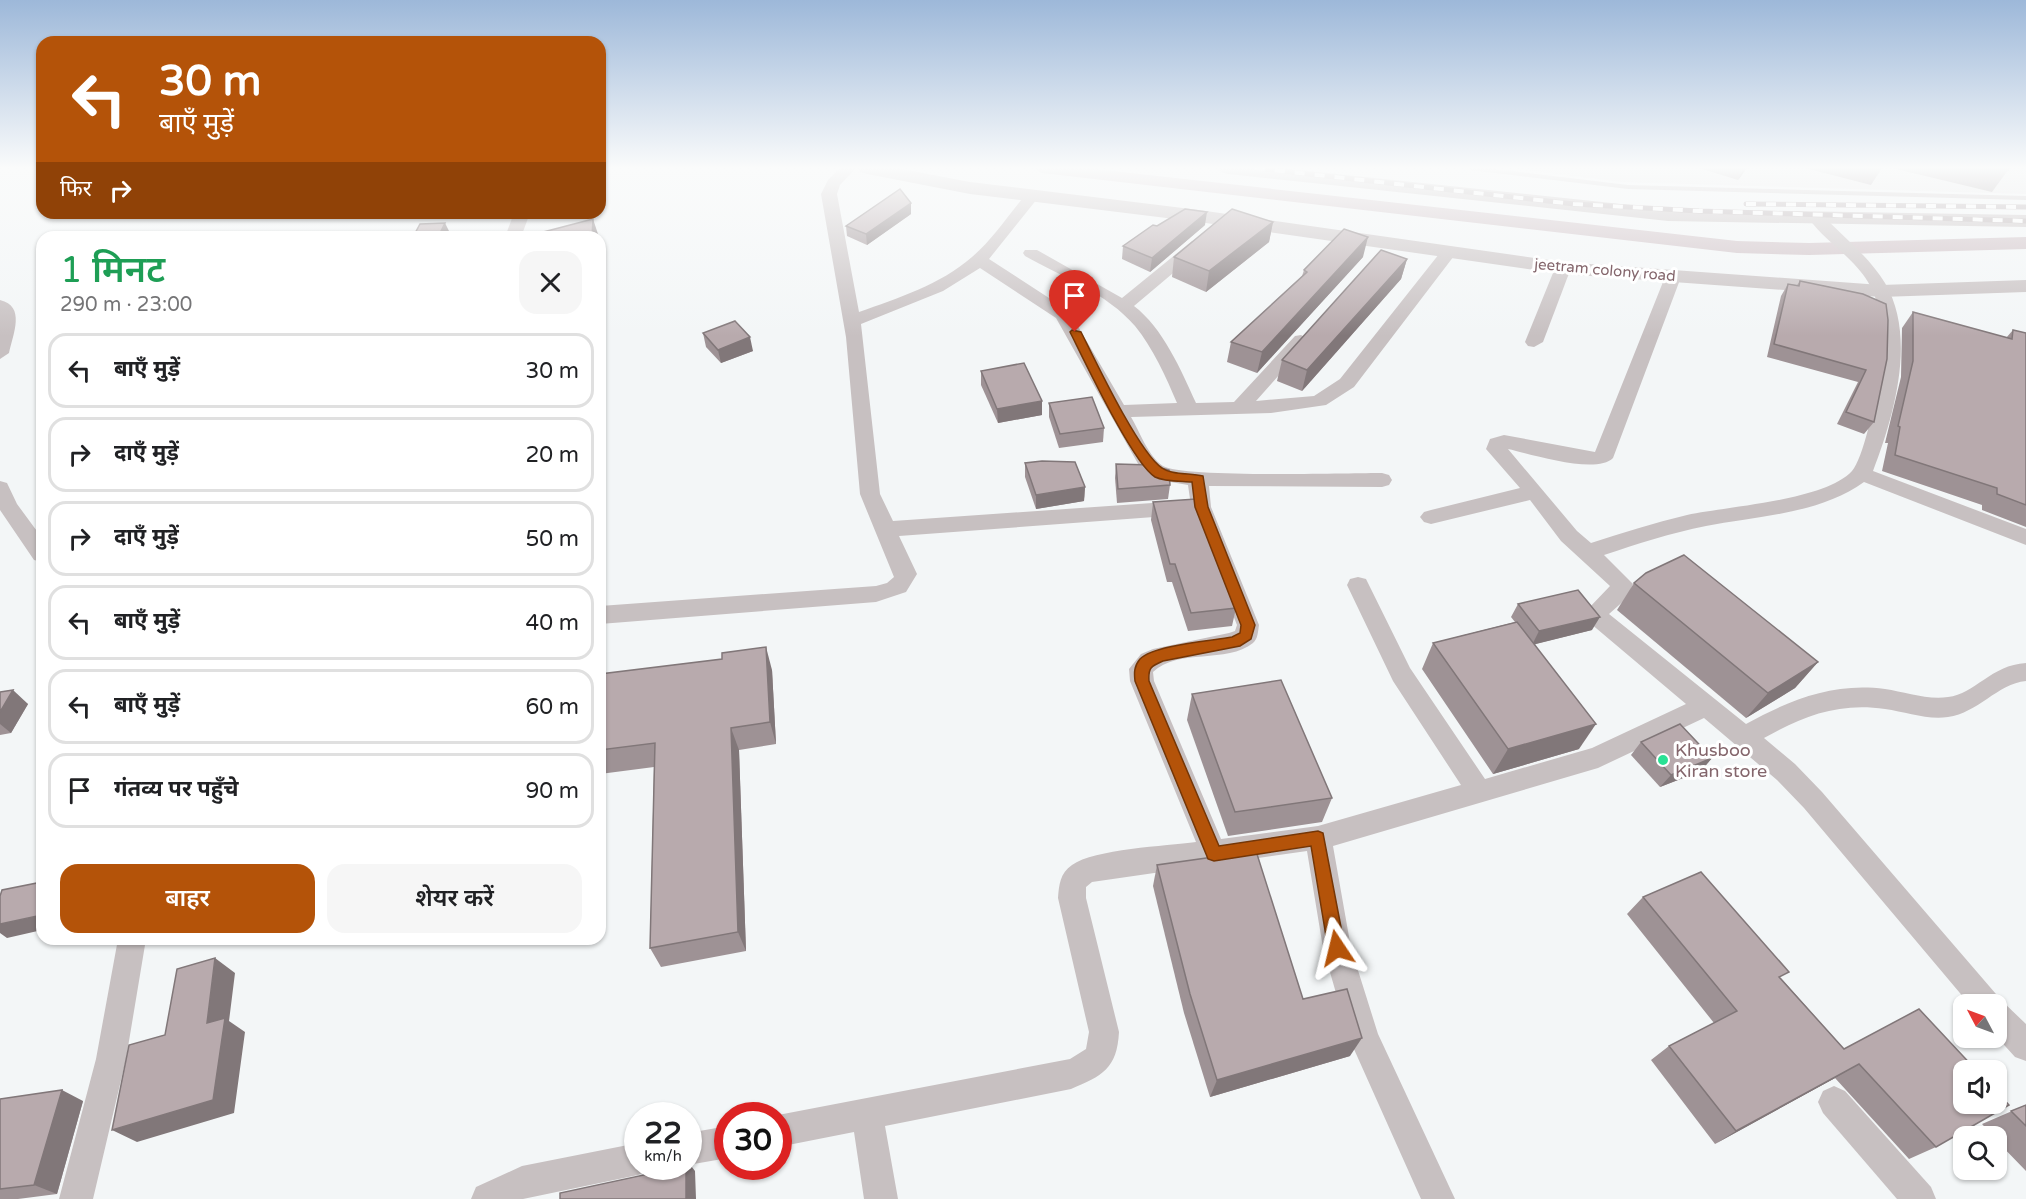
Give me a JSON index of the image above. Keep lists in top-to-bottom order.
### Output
{
  "streets": {
    "street": ["jeetram colony road"]
  },
  "places": ["Khusboo Kiran store"],
  "north": "top left",
  "page": {
    "turn": ["30 m", "बाएँ मुड़ें"],
    "then": "फिर",
    "heading": ["1 मिनट", "290 m · 23:00"],
    "list": [
      {
        "name": "बाएँ मुड़ें",
        "value": "30 m"
      },
      {
        "name": "दाएँ मुड़ें",
        "value": "20 m"
      },
      {
        "name": "दाएँ मुड़ें",
        "value": "50 m"
      },
      {
        "name": "बाएँ मुड़ें",
        "value": "40 m"
      },
      {
        "name": "बाएँ मुड़ें",
        "value": "60 m"
      },
      {
        "name": "गंतव्य पर पहुँचे",
        "value": "90 m"
      }
    ],
    "buttons": ["बाहर", "शेयर करें"],
    "speed": "22 km/h",
    "limit": "30"
  }
}
